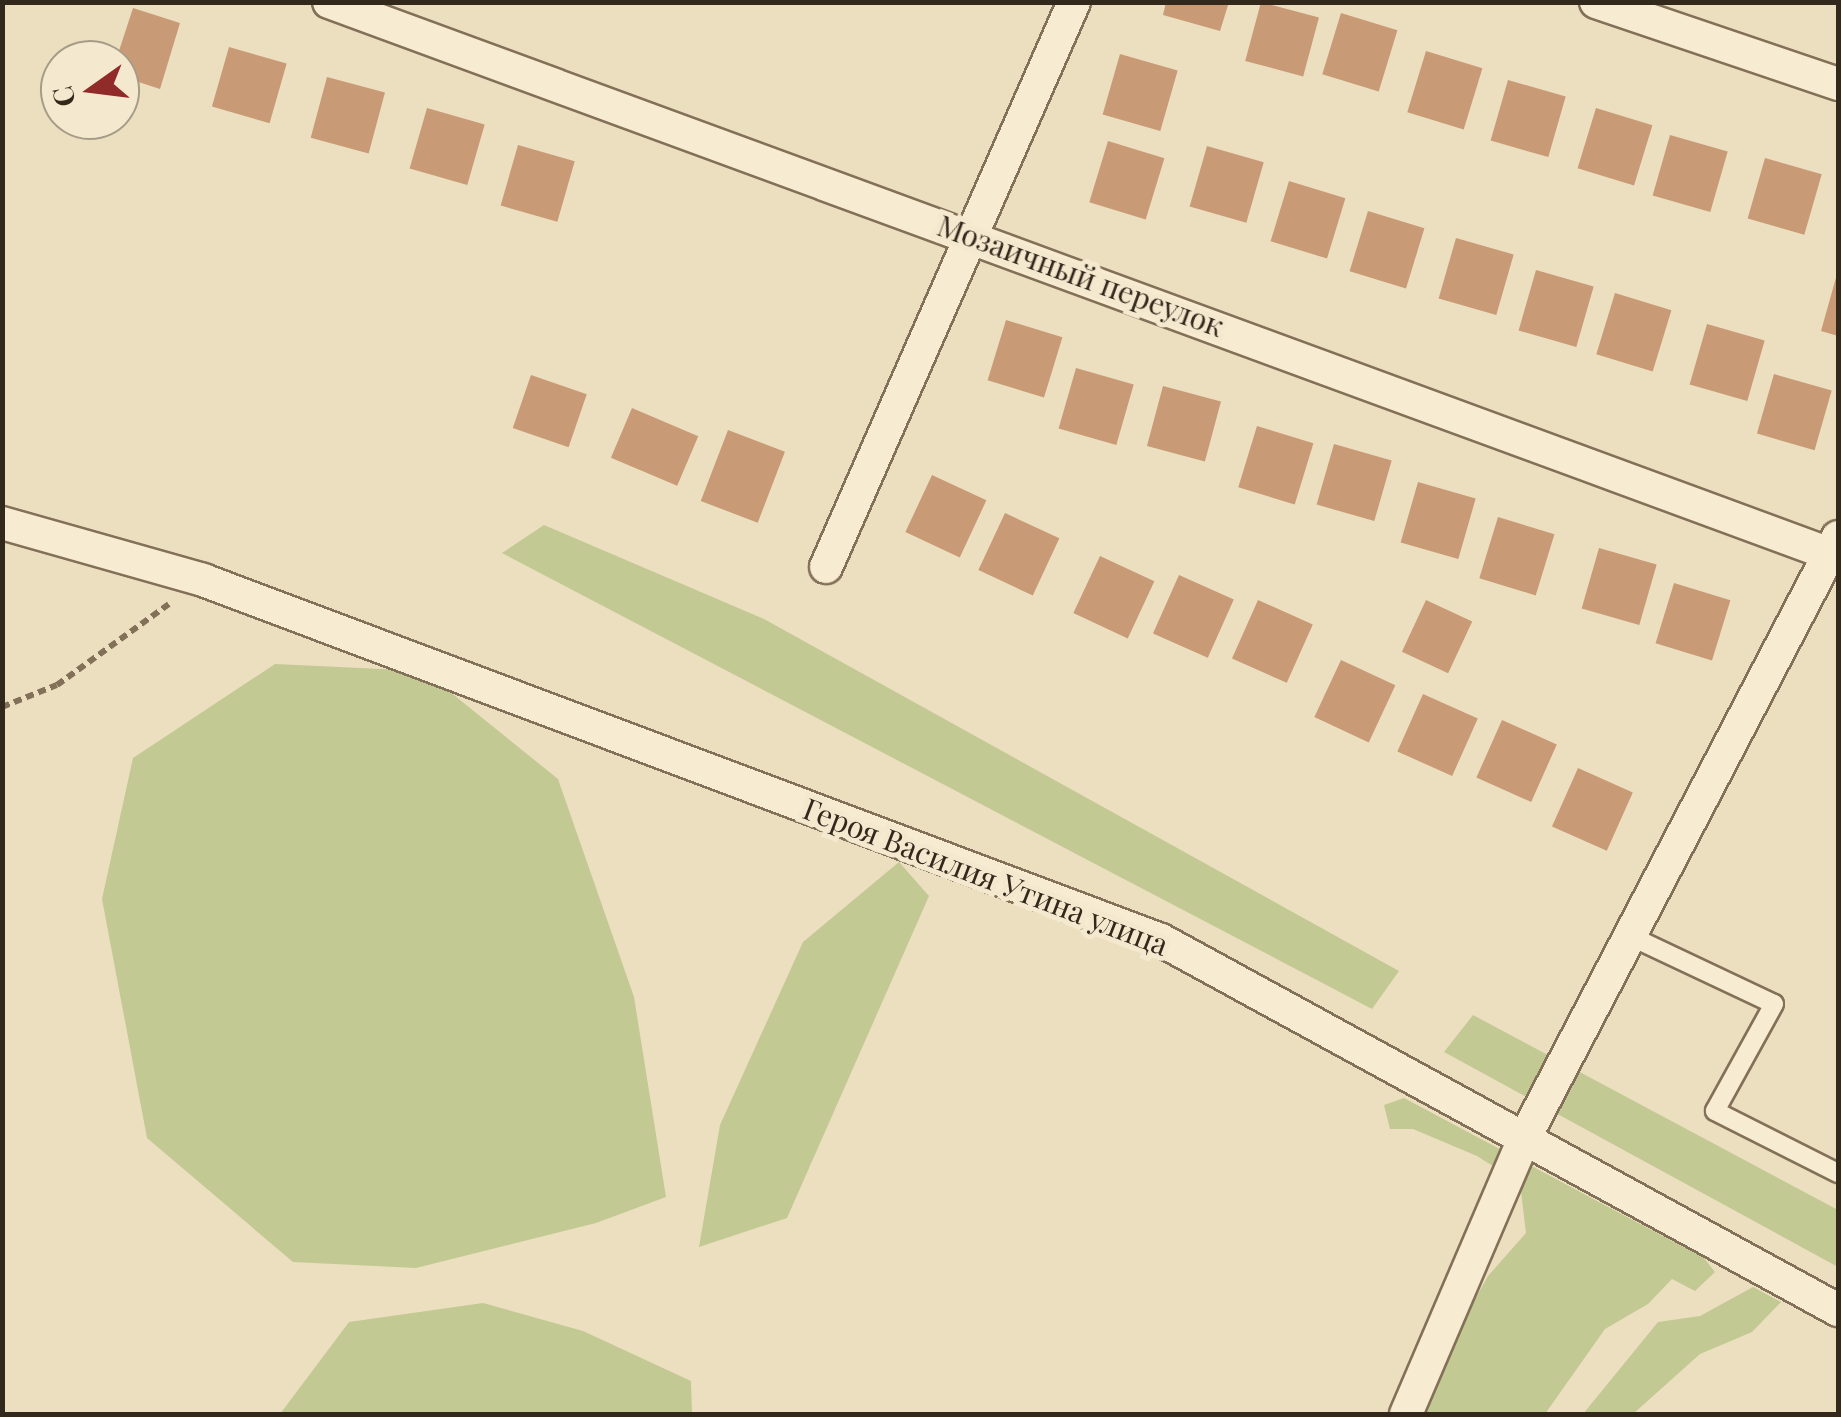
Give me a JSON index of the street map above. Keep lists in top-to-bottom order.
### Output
{
  "streets": {
    "street": ["Мозаичный переулок", "Героя Василия Утина улица"]
  },
  "north": "left"
}
